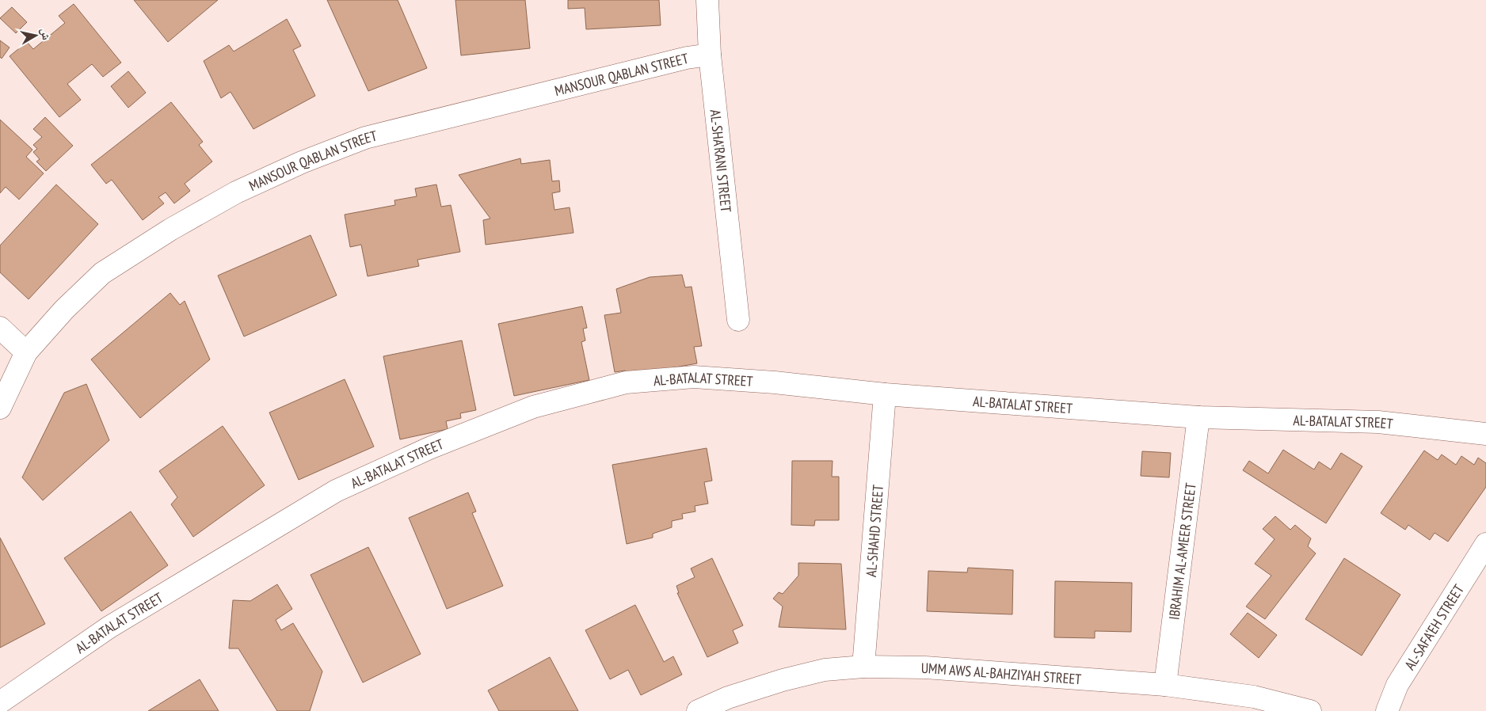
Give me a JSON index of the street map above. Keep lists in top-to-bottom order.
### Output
{
  "streets": {
    "street": [
      "MANSOUR QABLAN STREET",
      "AL-SHA'RANI STREET",
      "AL-BATALAT STREET",
      "AL-SHAHD STREET",
      "IBRAHIM AL-AMEER STREET",
      "AL-SAFA‘EH STREET",
      "UMM AWS AL-BAHZIYAH STREET"
    ]
  },
  "crossings": [
    ["MANSOUR QABLAN STREET", "AL-SHA'RANI STREET"],
    ["AL-BATALAT STREET", "AL-SHAHD STREET"],
    ["AL-BATALAT STREET", "IBRAHIM AL-AMEER STREET"],
    ["AL-SHAHD STREET", "UMM AWS AL-BAHZIYAH STREET"],
    ["IBRAHIM AL-AMEER STREET", "UMM AWS AL-BAHZIYAH STREET"]
  ],
  "north": "right"
}
